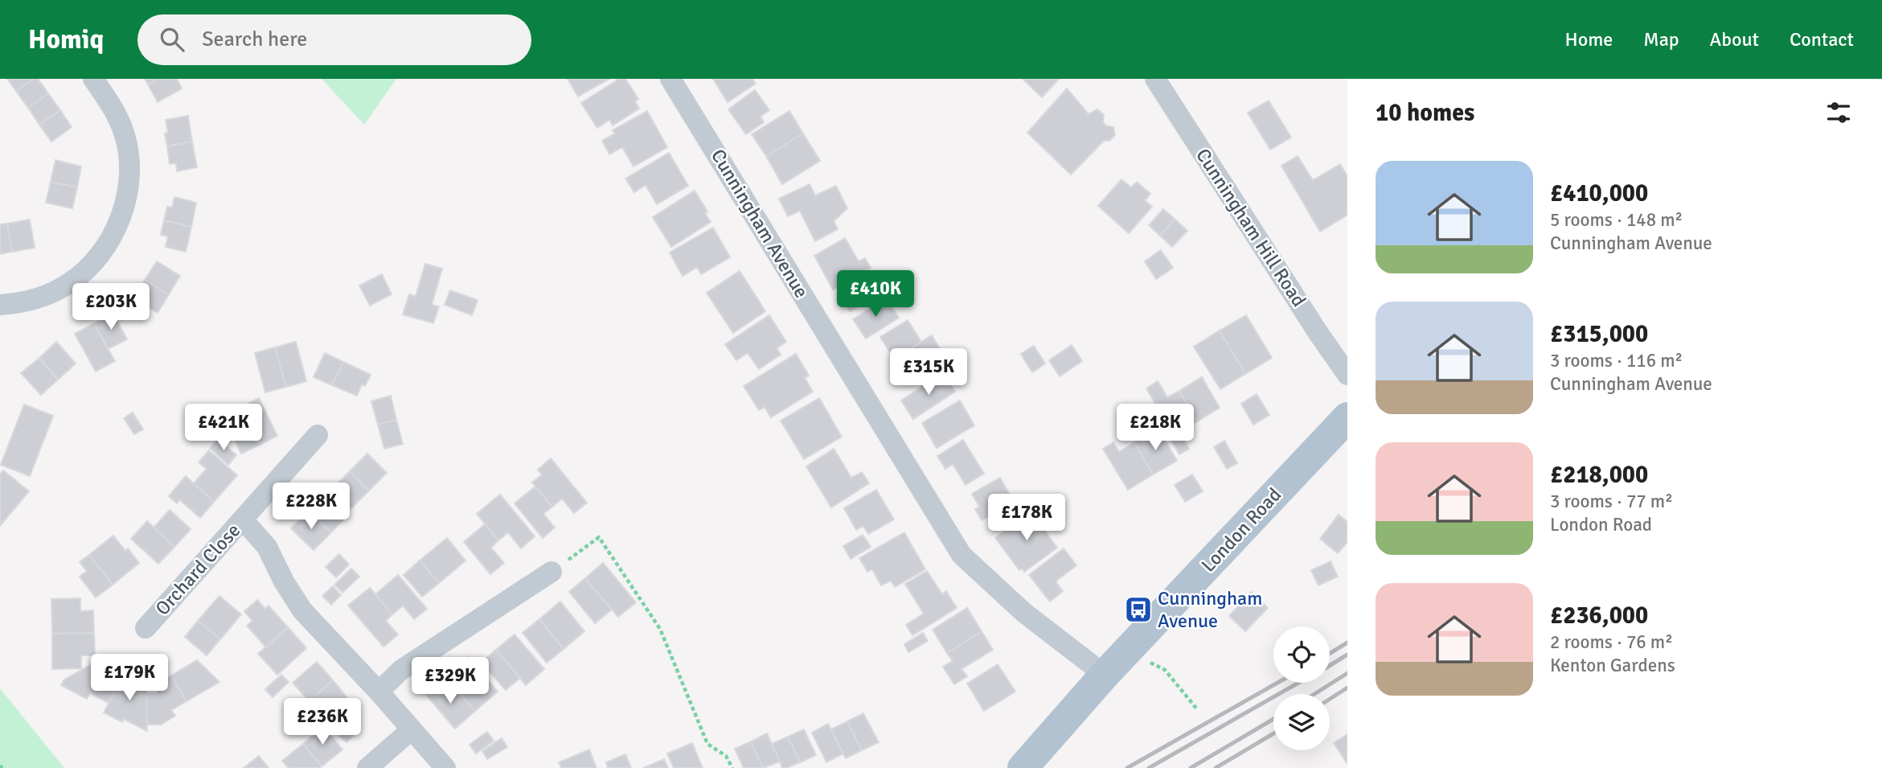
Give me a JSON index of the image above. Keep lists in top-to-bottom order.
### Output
{
  "streets": {
    "main road": ["London Road"],
    "street": ["Cunningham Avenue", "Cunningham Hill Road", "Orchard Close"]
  },
  "crossings": [
    ["Cunningham Avenue", "London Road"]
  ],
  "places": {
    "bus stop": ["Cunningham Avenue"]
  },
  "page": {
    "header": "Homiq",
    "search": "Search here",
    "nav": [
      "Home",
      "Map",
      "About",
      "Contact"
    ],
    "heading": "10 homes",
    "list": [
      {
        "name": "£410,000",
        "note": "5 rooms · 148 m² · Cunningham Avenue"
      },
      {
        "name": "£315,000",
        "note": "3 rooms · 116 m² · Cunningham Avenue"
      },
      {
        "name": "£218,000",
        "note": "3 rooms · 77 m² · London Road"
      },
      {
        "name": "£236,000",
        "note": "2 rooms · 76 m² · Kenton Gardens"
      }
    ],
    "price": [
      "£410K",
      "£203K",
      "£315K",
      "£421K",
      "£218K",
      "£228K",
      "£178K",
      "£179K",
      "£329K",
      "£236K"
    ]
  }
}
